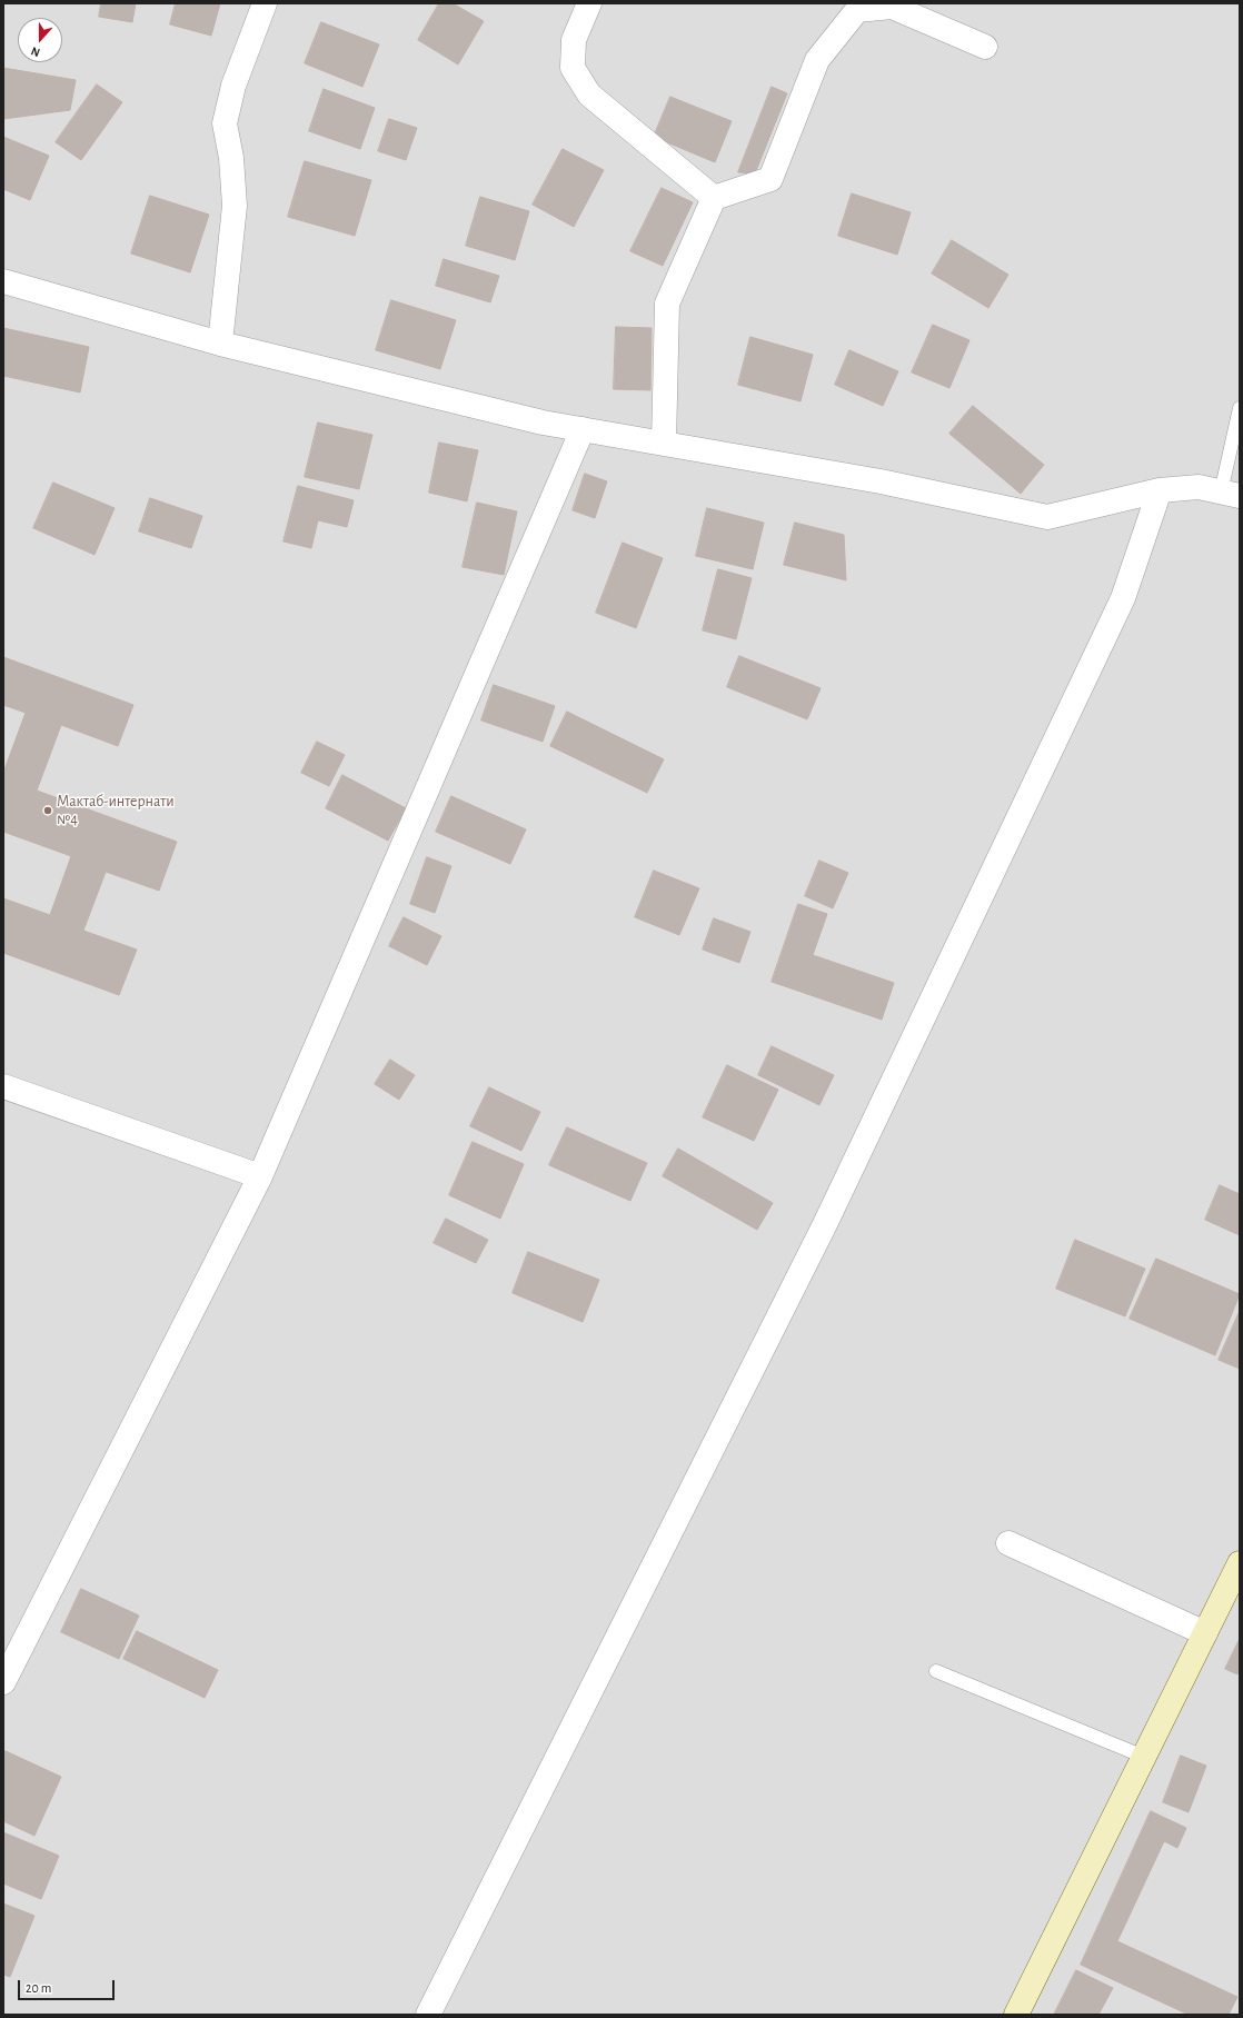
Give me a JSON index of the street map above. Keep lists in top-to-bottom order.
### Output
{
  "places": ["Мактаб-интернати №4"],
  "scale_bar": "20 m",
  "north": "bottom"
}
